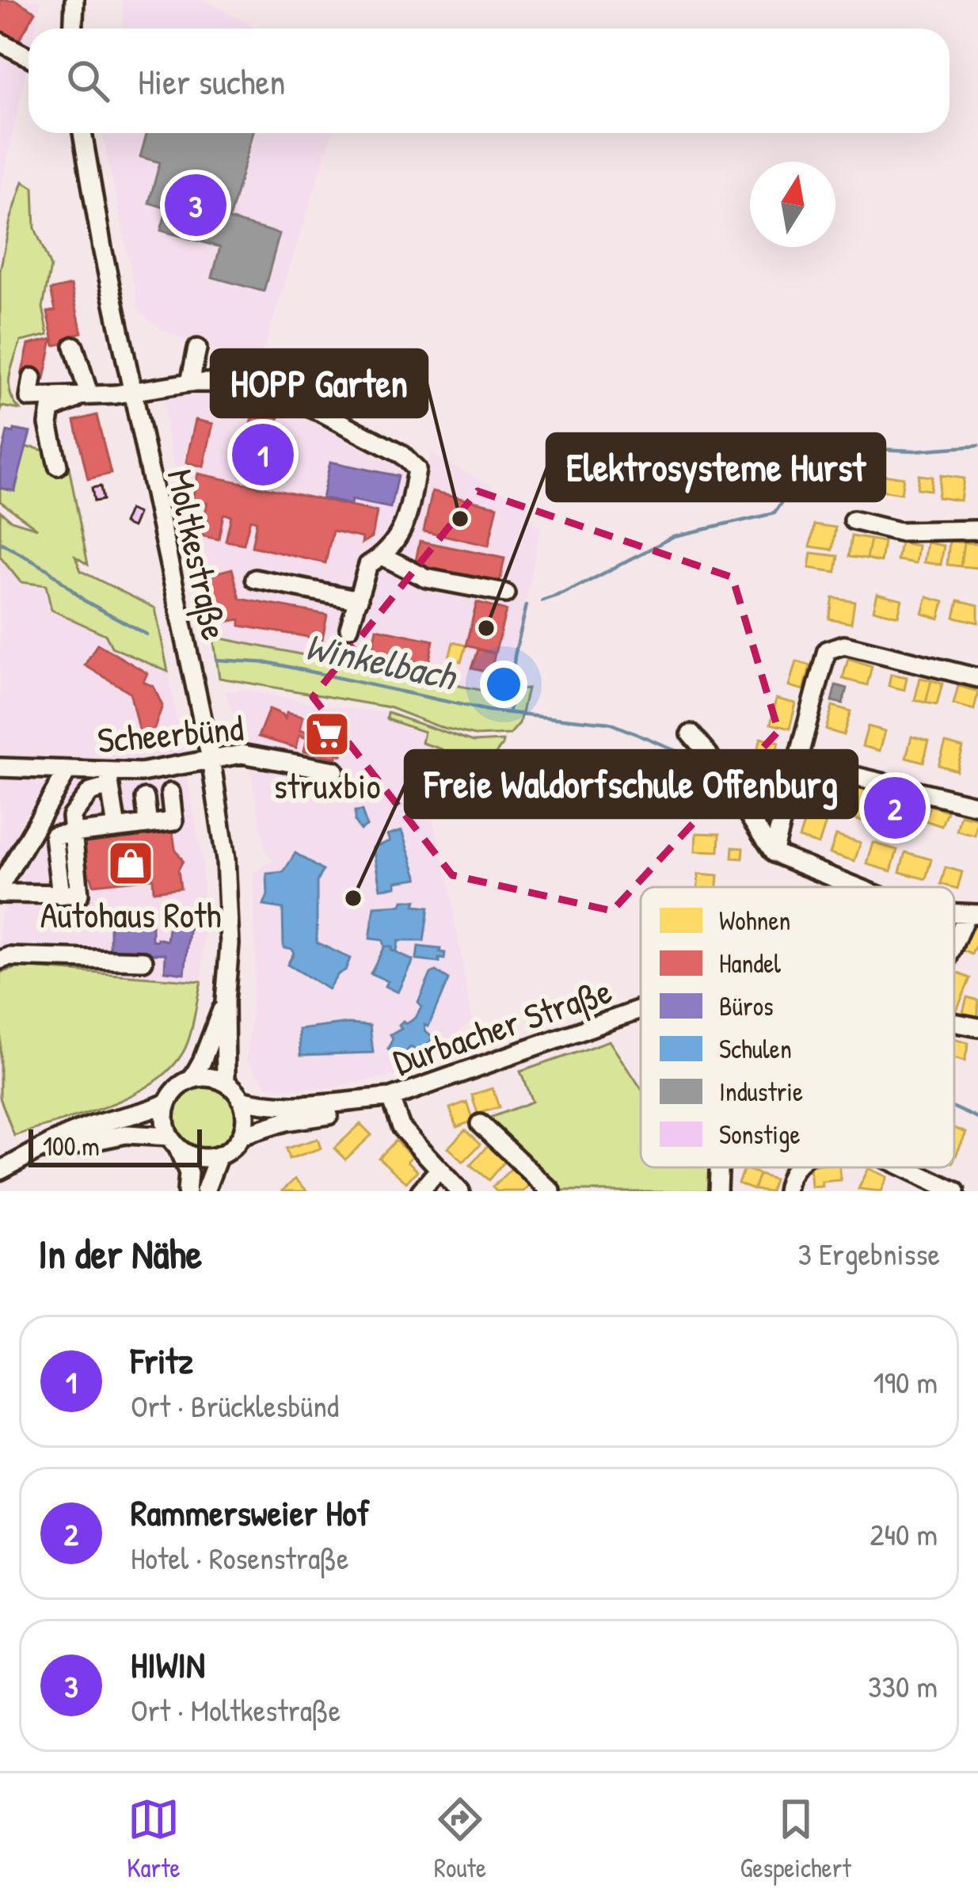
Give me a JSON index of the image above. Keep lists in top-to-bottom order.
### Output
{
  "streets": {
    "street": ["Moltkestraße", "Scheerbünd", "Durbacher Straße"]
  },
  "crossings": [
    ["Moltkestraße", "Scheerbünd"],
    ["Moltkestraße", "Durbacher Straße"]
  ],
  "water": ["Winkelbach"],
  "places": {
    "other": ["HOPP Garten", "Elektrosysteme Hurst", "Freie Waldorfschule Offenburg"],
    "supermarket": ["struxbio"],
    "shop": ["Autohaus Roth"]
  },
  "legend": [
    "Wohnen",
    "Handel",
    "Büros",
    "Schulen",
    "Industrie",
    "Sonstige"
  ],
  "scale_bar": "100 m",
  "north": "top",
  "page": {
    "search": "Hier suchen",
    "pins": ["3", "1", "2"],
    "scale": "100 m",
    "heading": ["In der Nähe", "3 Ergebnisse"],
    "list": [
      {
        "mark": "1",
        "name": "Fritz",
        "note": "Ort · Brücklesbünd",
        "value": "190 m"
      },
      {
        "mark": "2",
        "name": "Rammersweier Hof",
        "note": "Hotel · Rosenstraße",
        "value": "240 m"
      },
      {
        "mark": "3",
        "name": "HIWIN",
        "note": "Ort · Moltkestraße",
        "value": "330 m"
      }
    ],
    "nav": ["Karte", "Route", "Gespeichert"]
  }
}
